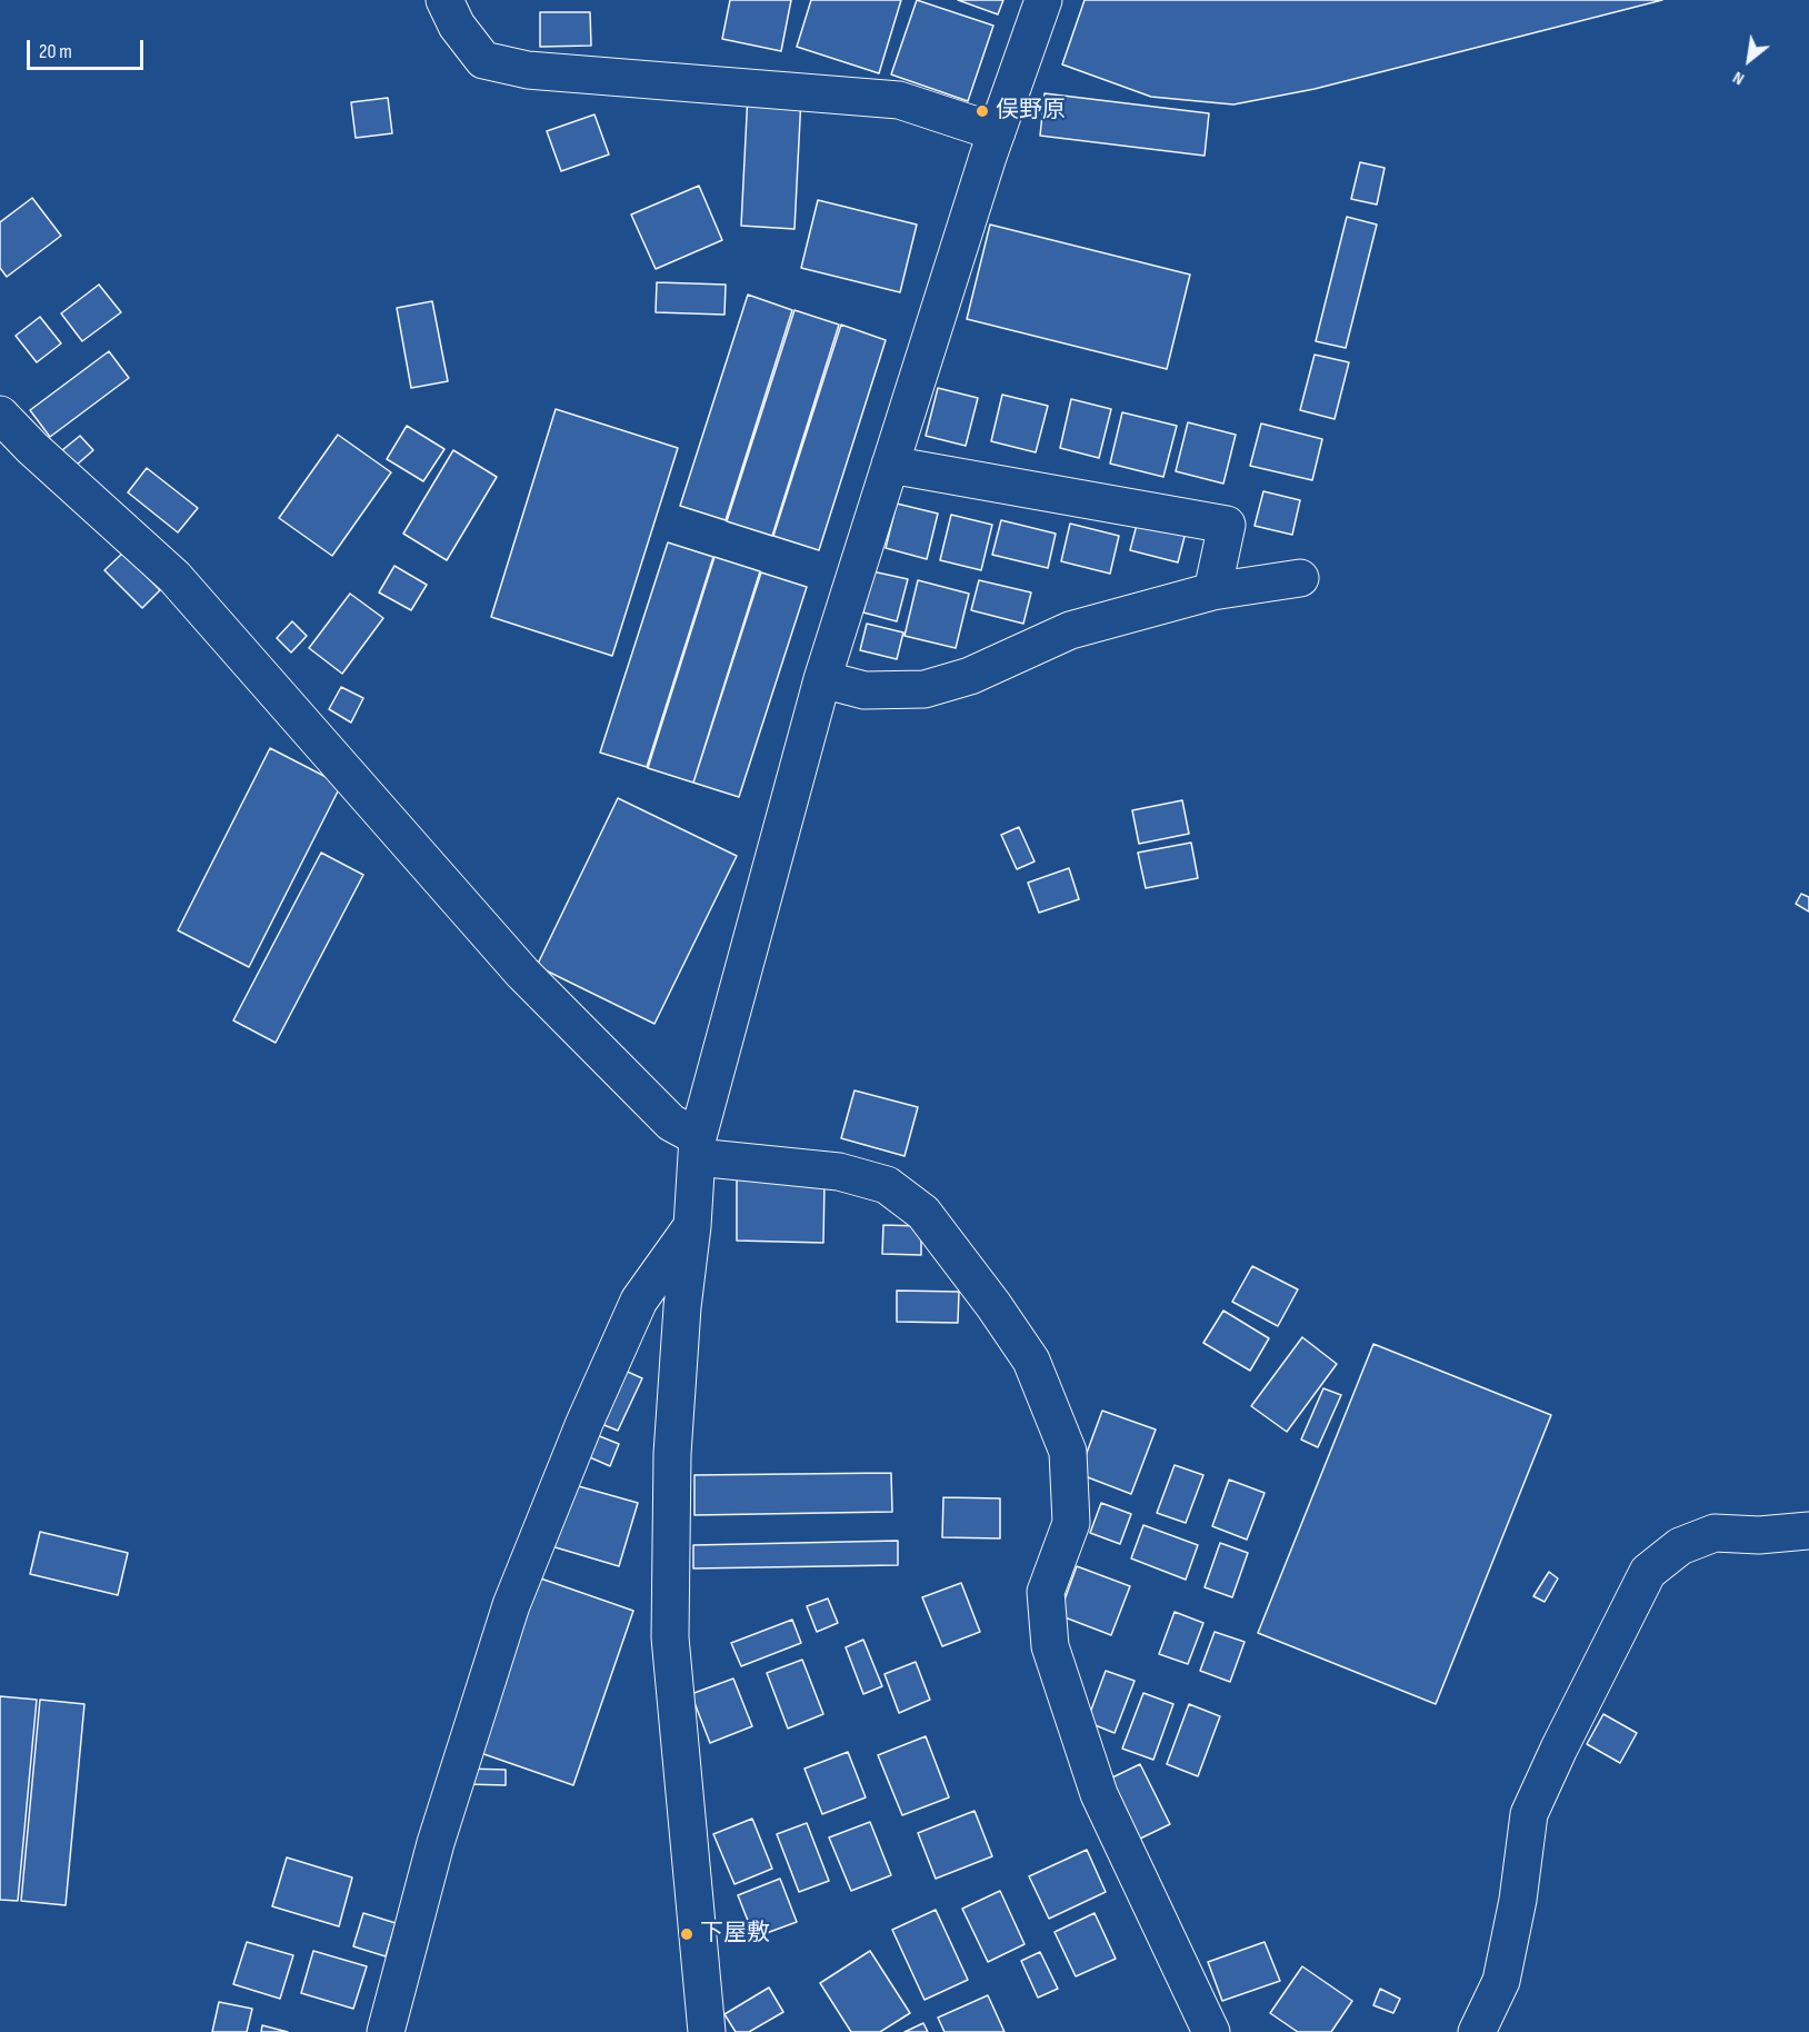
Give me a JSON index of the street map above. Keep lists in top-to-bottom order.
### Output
{
  "places": ["俣野原", "下屋敷"],
  "scale_bar": "20 m",
  "north": "bottom left"
}
